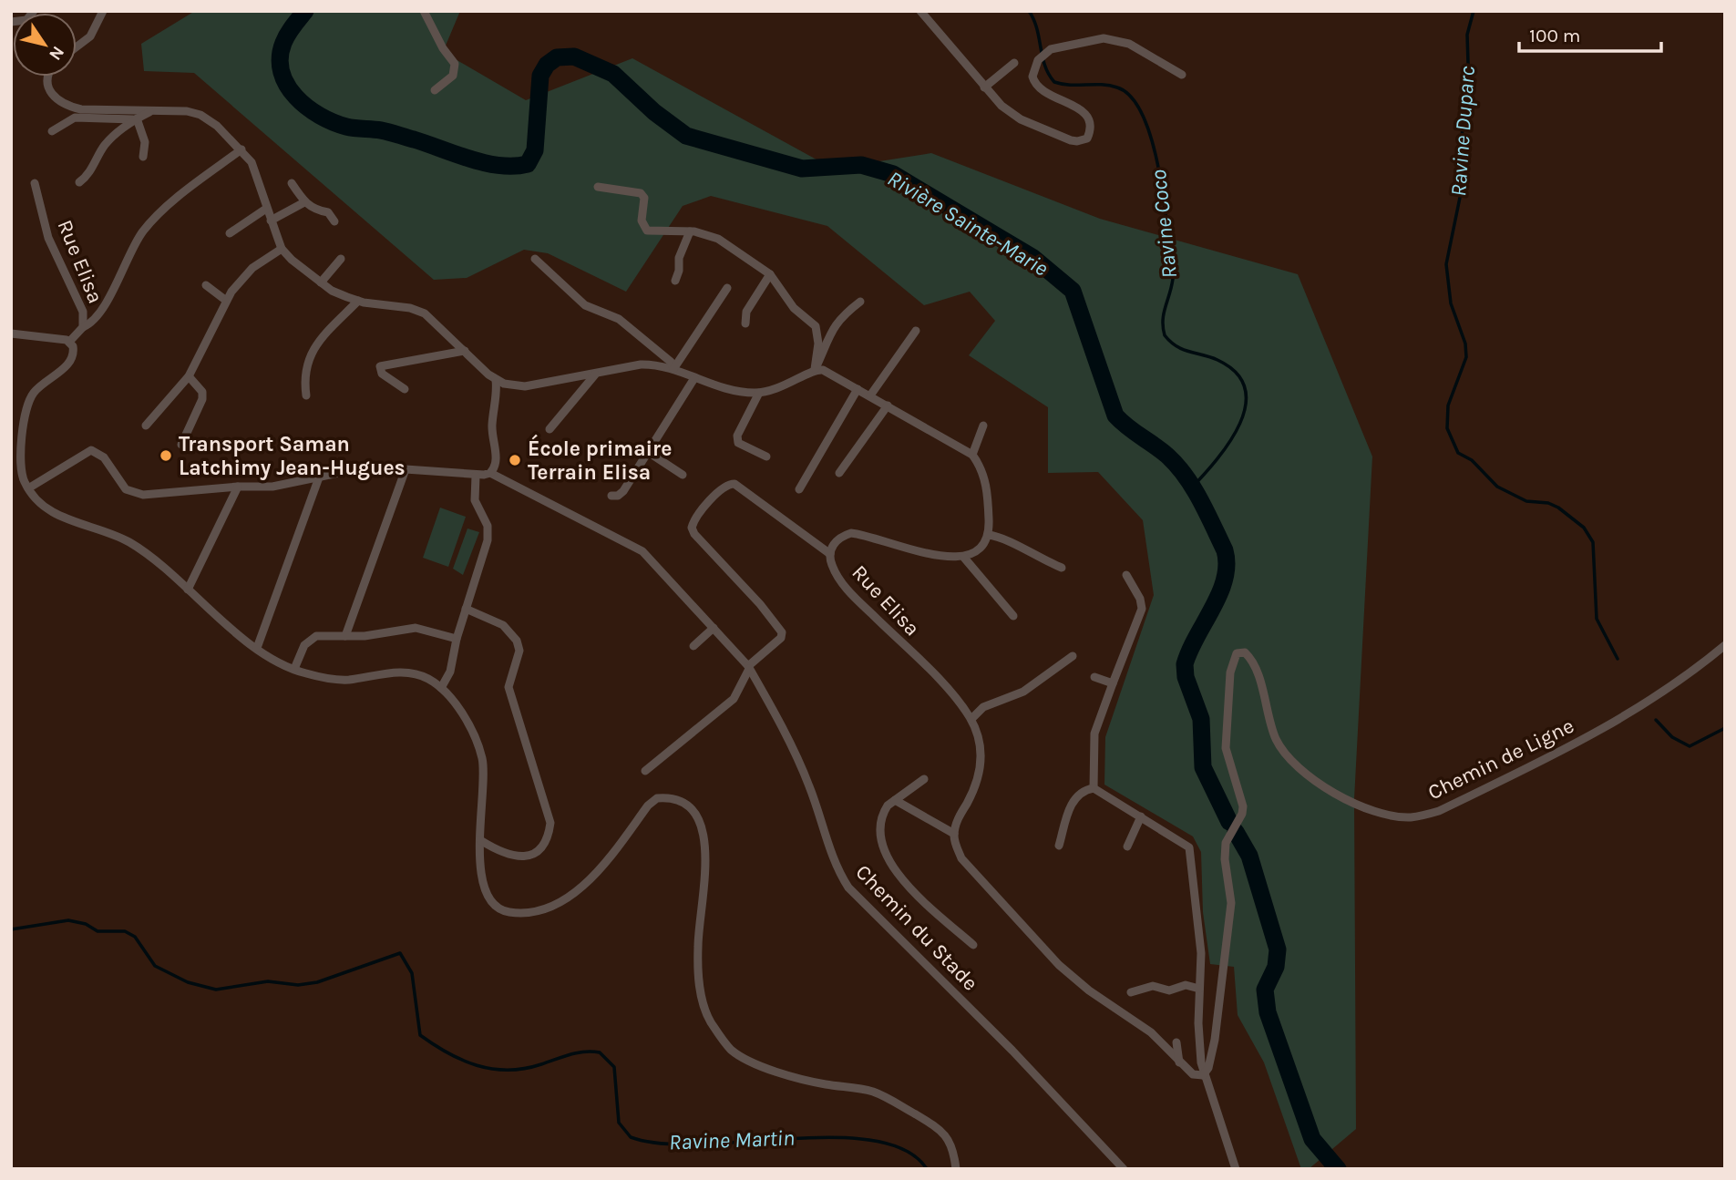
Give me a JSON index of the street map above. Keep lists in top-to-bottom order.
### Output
{
  "streets": {
    "street": ["Rue Elisa", "Chemin de Ligne", "Chemin du Stade"]
  },
  "water": [
    "Ravine Duparc",
    "Rivière Sainte-Marie",
    "Ravine Coco",
    "Ravine Martin"
  ],
  "places": ["Transport Saman Latchimy Jean-Hugues", "École primaire Terrain Elisa"],
  "scale_bar": "100 m",
  "north": "bottom right"
}
